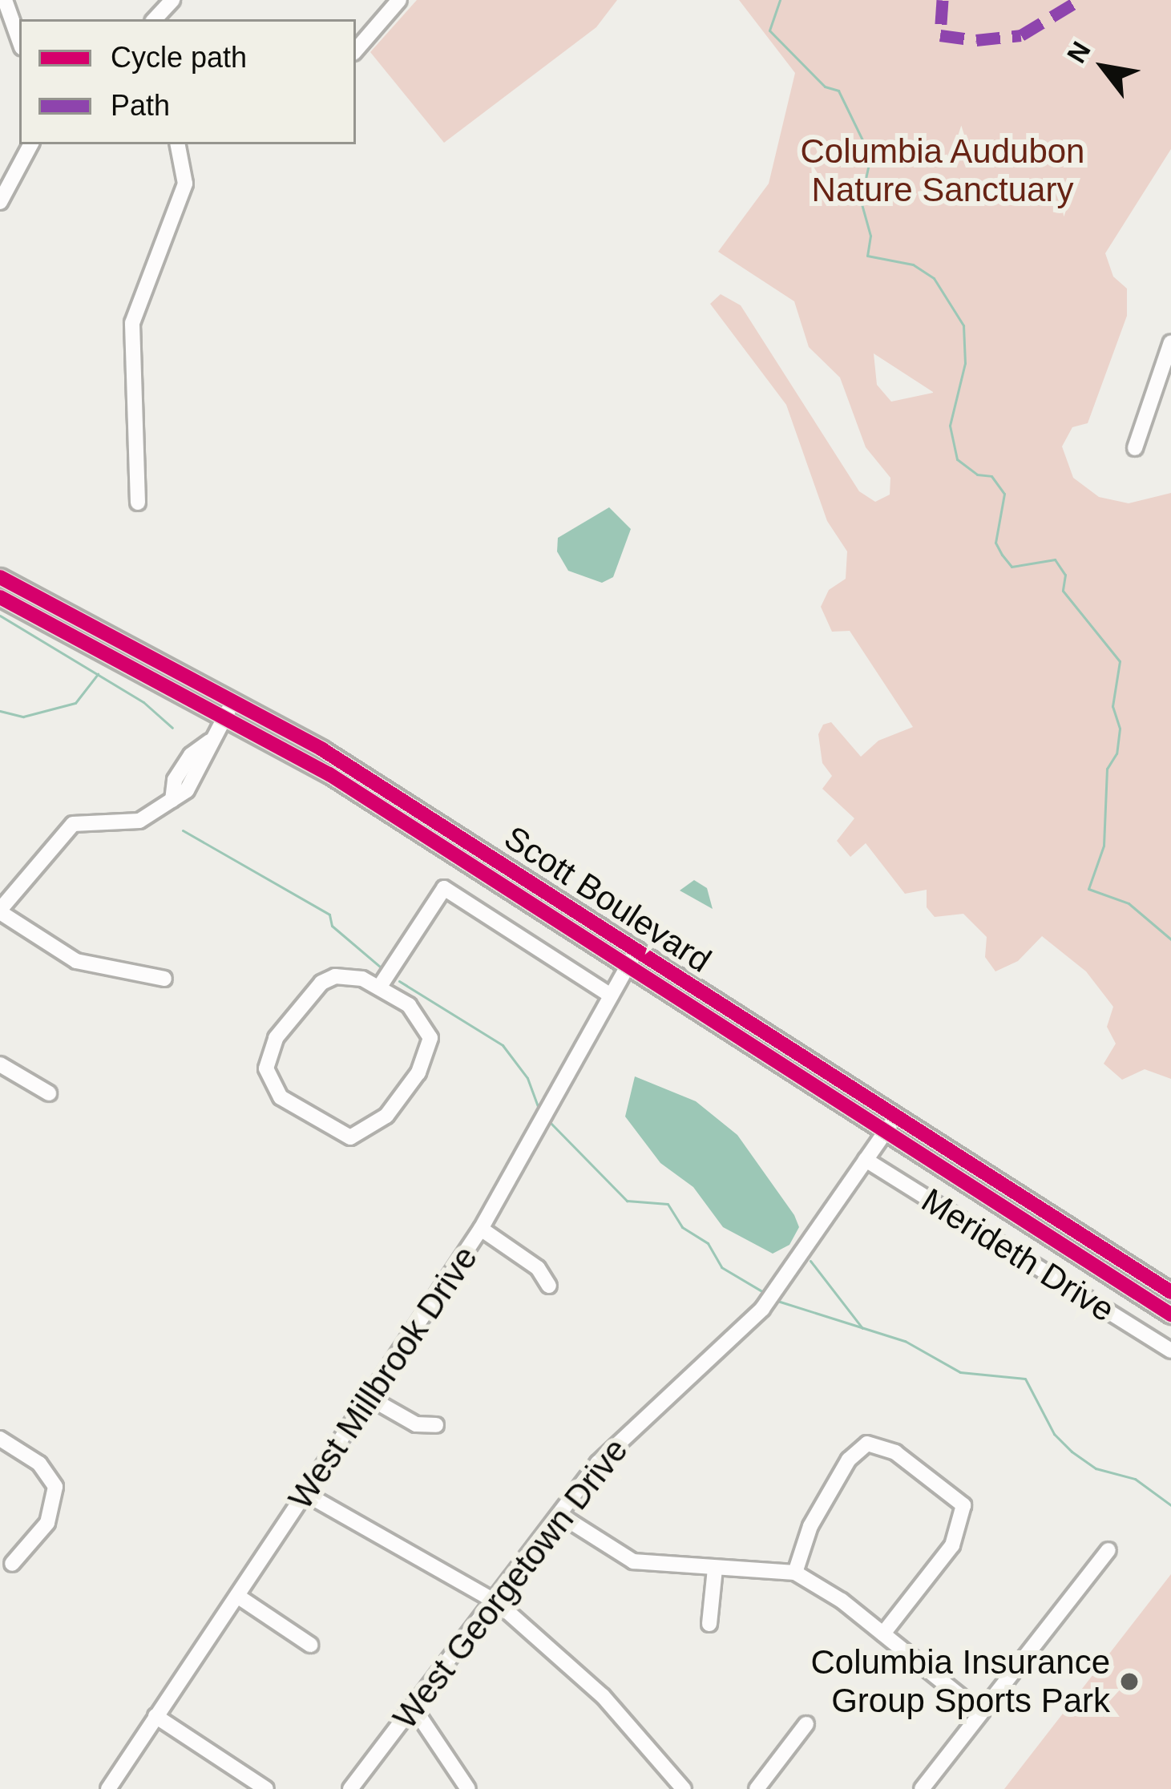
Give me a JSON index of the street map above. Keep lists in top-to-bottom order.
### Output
{
  "streets": {
    "main road": ["Scott Boulevard"],
    "street": ["Merideth Drive", "West Millbrook Drive", "West Georgetown Drive"]
  },
  "crossings": [
    ["Scott Boulevard", "West Millbrook Drive"],
    ["Scott Boulevard", "West Georgetown Drive"],
    ["Merideth Drive", "West Georgetown Drive"]
  ],
  "parks": ["Columbia Audubon Nature Sanctuary"],
  "places": ["Columbia Insurance Group Sports Park"],
  "legend": ["Cycle path", "Path"],
  "north": "top left"
}
